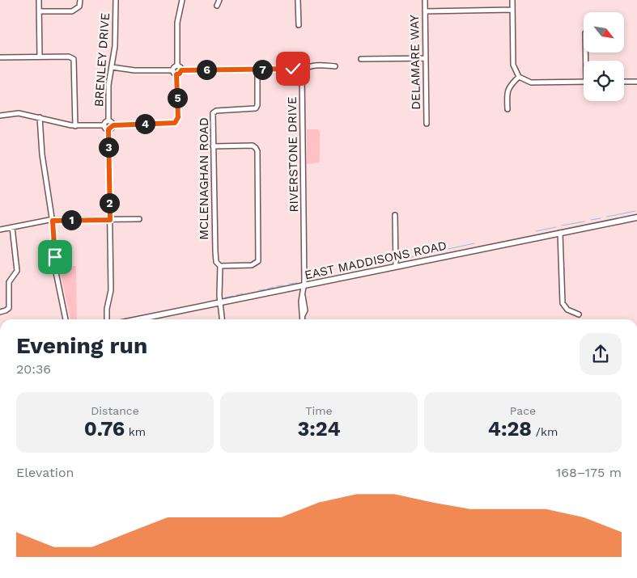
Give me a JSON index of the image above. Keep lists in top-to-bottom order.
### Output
{
  "streets": {
    "street": [
      "BRENLEY DRIVE",
      "DELAMARE WAY",
      "RIVERSTONE DRIVE",
      "MCLENAGHAN ROAD",
      "EAST MADDISONS ROAD"
    ]
  },
  "crossings": [
    ["RIVERSTONE DRIVE", "EAST MADDISONS ROAD"],
    ["MCLENAGHAN ROAD", "EAST MADDISONS ROAD"]
  ],
  "north": "bottom right",
  "page": {
    "pins": [
      "6",
      "7",
      "5",
      "4",
      "3",
      "2",
      "1"
    ],
    "heading": ["Evening run", "20:36"],
    "stats": [
      ["Distance", "0.76 km"],
      ["Time", "3:24"],
      ["Pace", "4:28 /km"]
    ],
    "chart": ["Elevation", "168–175 m"]
  }
}
